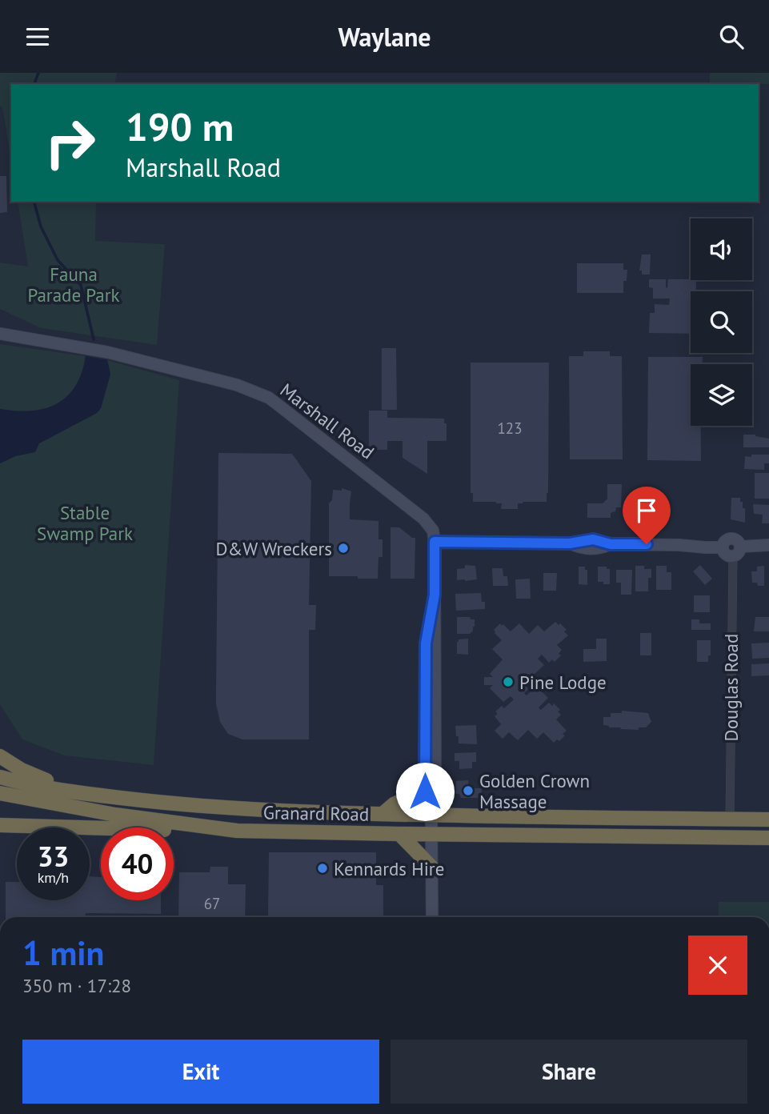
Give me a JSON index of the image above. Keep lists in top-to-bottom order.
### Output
{
  "streets": {
    "highway": ["Granard Road"],
    "street": ["Marshall Road", "Douglas Road"]
  },
  "crossings": [
    ["Douglas Road", "Granard Road"]
  ],
  "parks": ["Fauna Parade Park", "Stable Swamp Park"],
  "places": [
    "D&W Wreckers",
    "Pine Lodge",
    "Golden Crown Massage",
    "Kennards Hire"
  ],
  "house_numbers": ["123", "67"],
  "page": {
    "header": "Waylane",
    "turn": ["190 m", "Marshall Road"],
    "speed": "33 km/h",
    "limit": "40",
    "heading": ["1 min", "350 m · 17:28"],
    "buttons": ["Exit", "Share"]
  }
}
